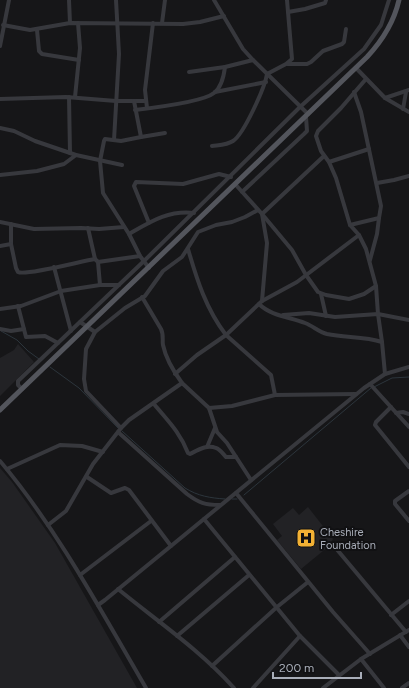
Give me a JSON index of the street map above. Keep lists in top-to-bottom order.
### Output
{
  "places": {
    "hospital": ["Cheshire Foundation"]
  },
  "scale_bar": "200 m"
}
